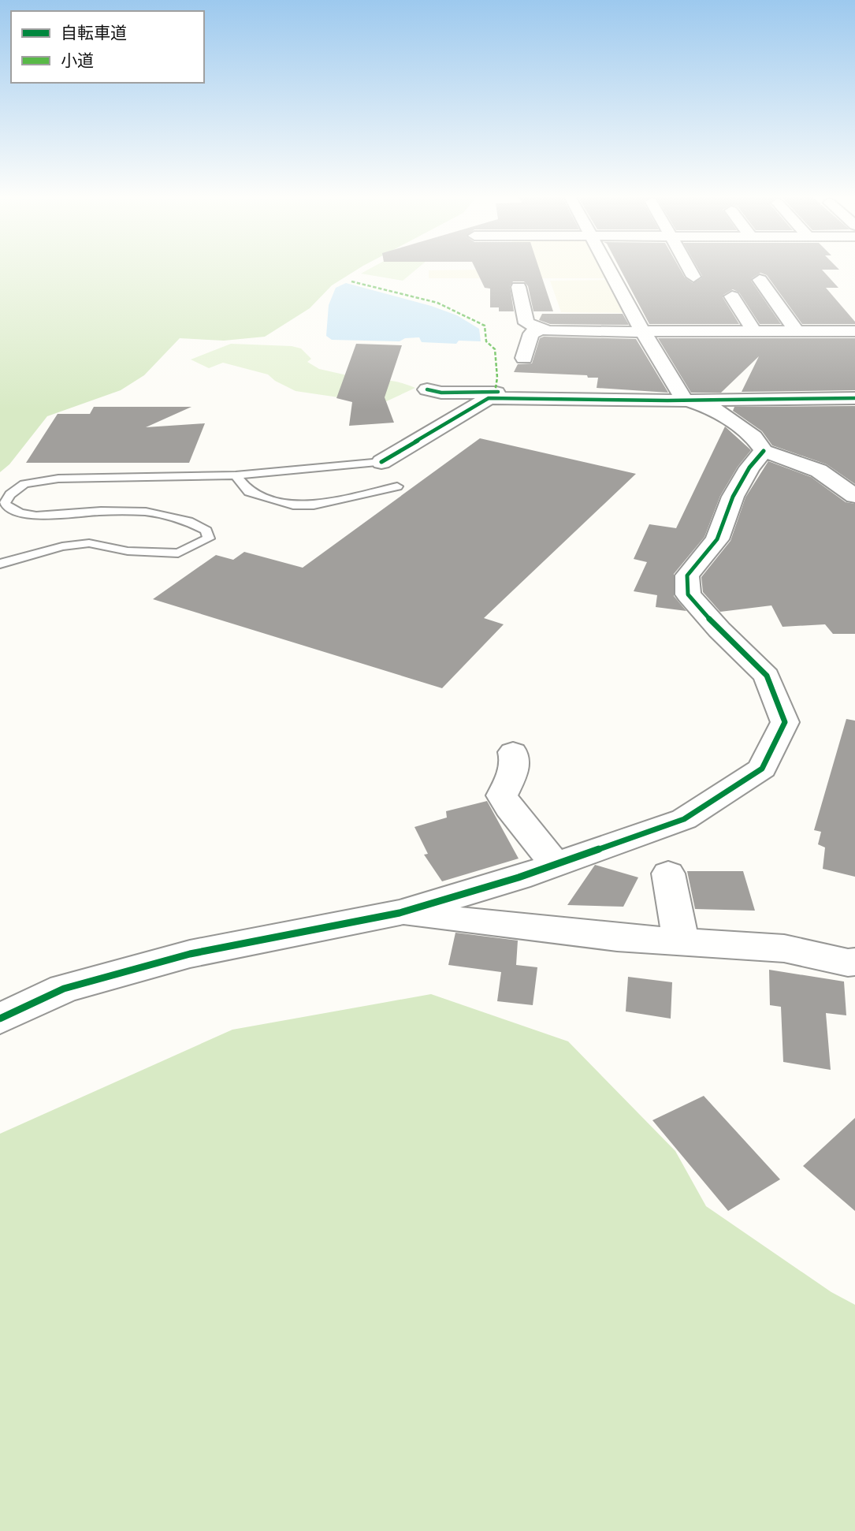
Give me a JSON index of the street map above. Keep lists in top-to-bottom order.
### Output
{
  "legend": ["自転車道", "小道"]
}
